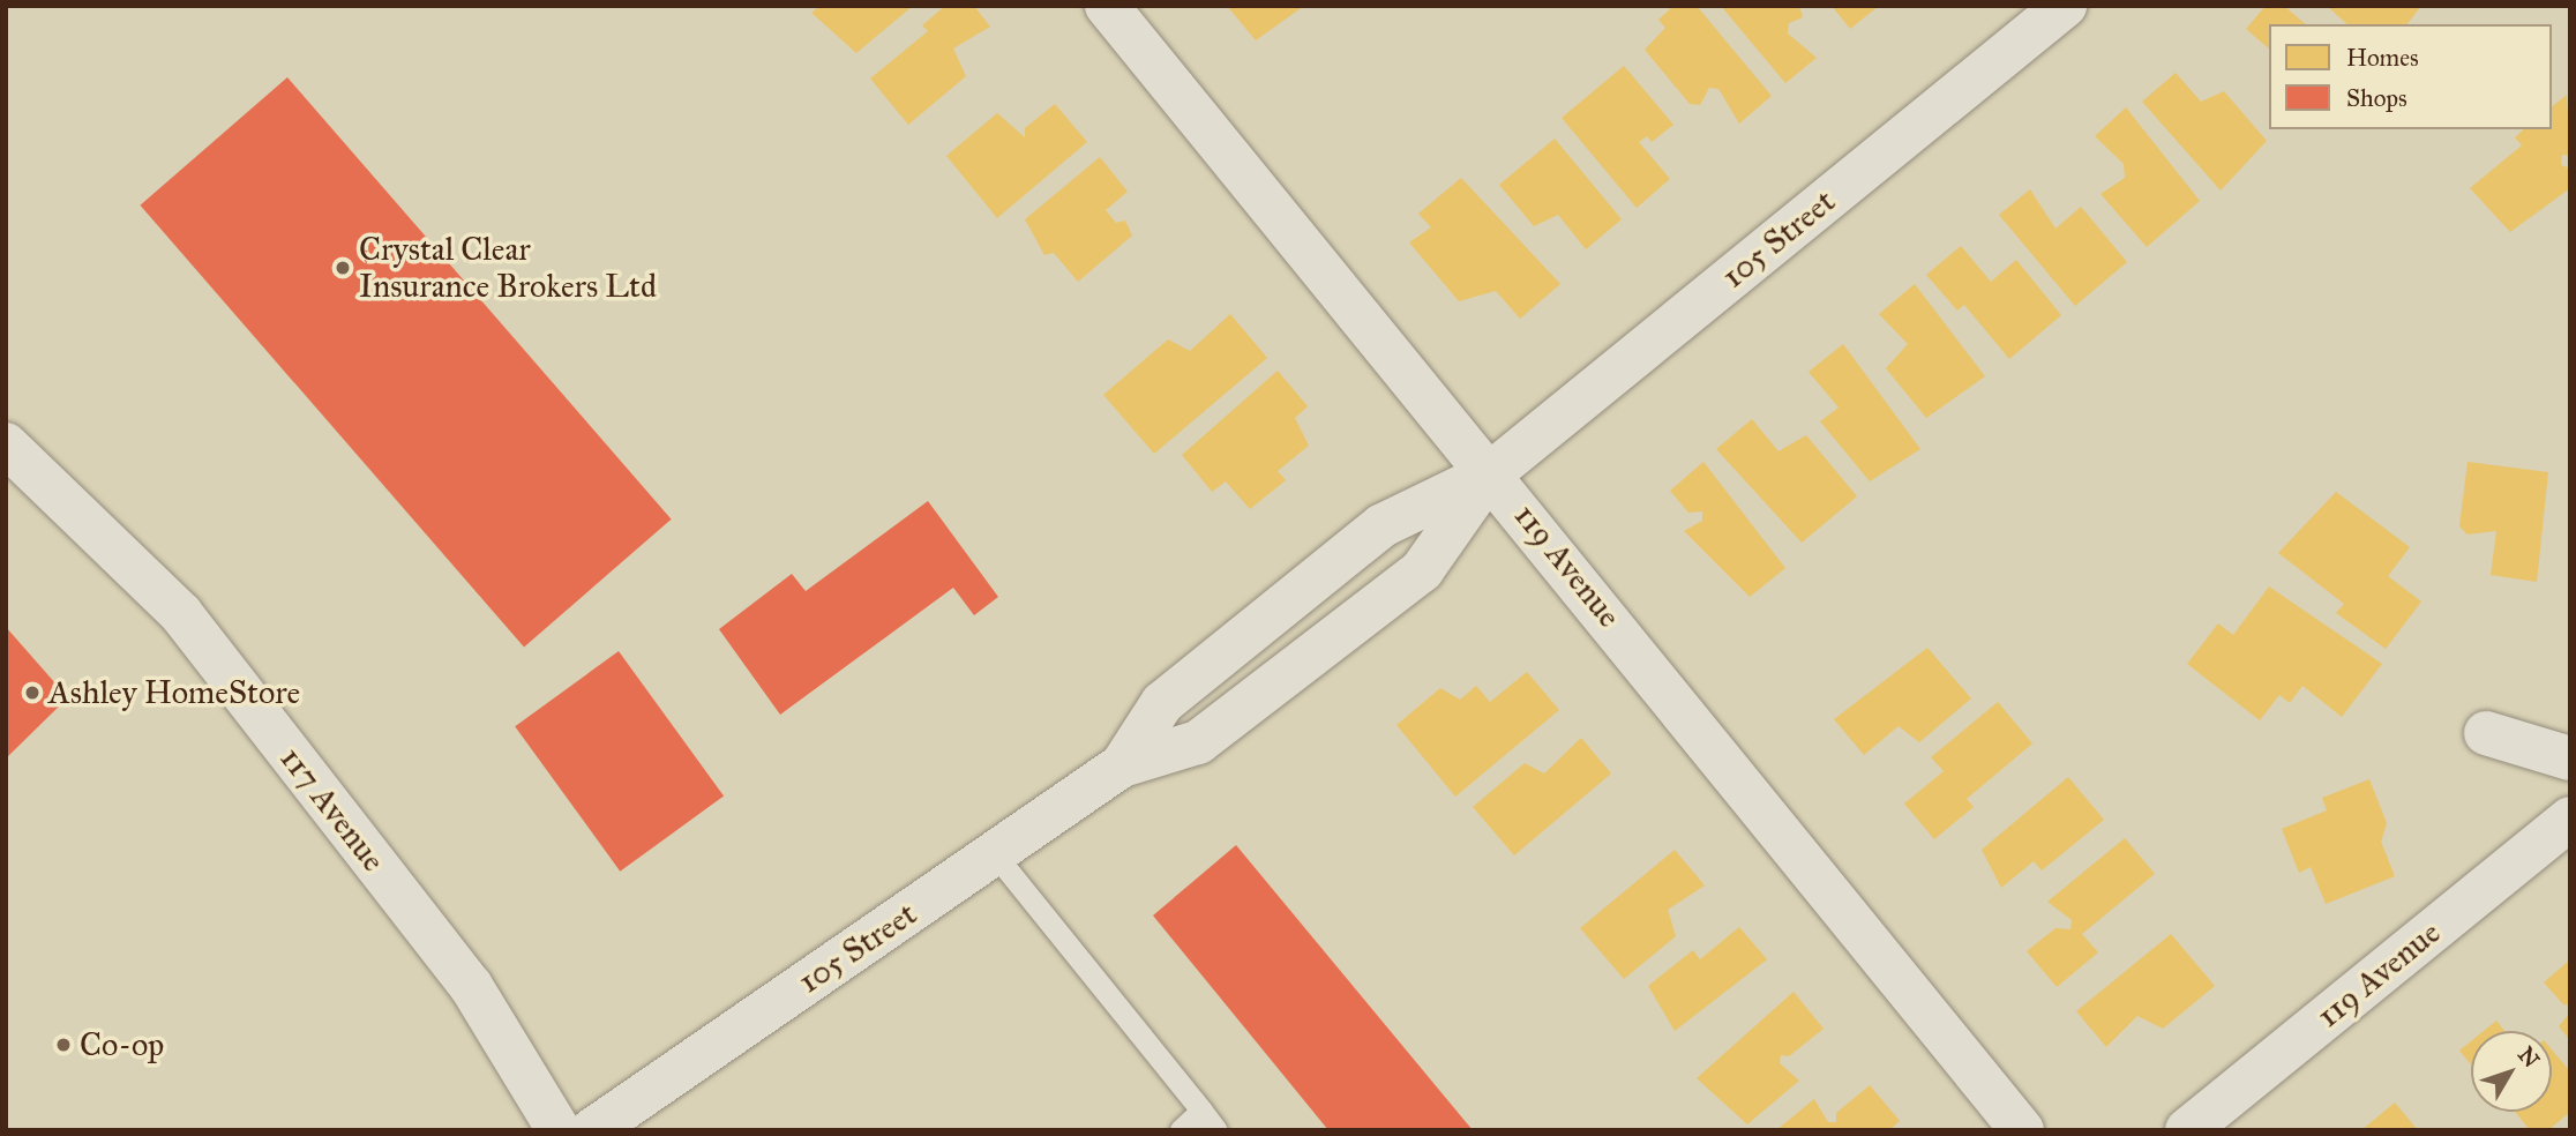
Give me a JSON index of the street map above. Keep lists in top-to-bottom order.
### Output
{
  "streets": {
    "street": ["105 Street", "119 Avenue", "117 Avenue"]
  },
  "crossings": [
    ["105 Street", "119 Avenue"]
  ],
  "places": ["Crystal Clear Insurance Brokers Ltd", "Ashley HomeStore", "Co-op"],
  "legend": ["Homes", "Shops"],
  "north": "top right"
}
